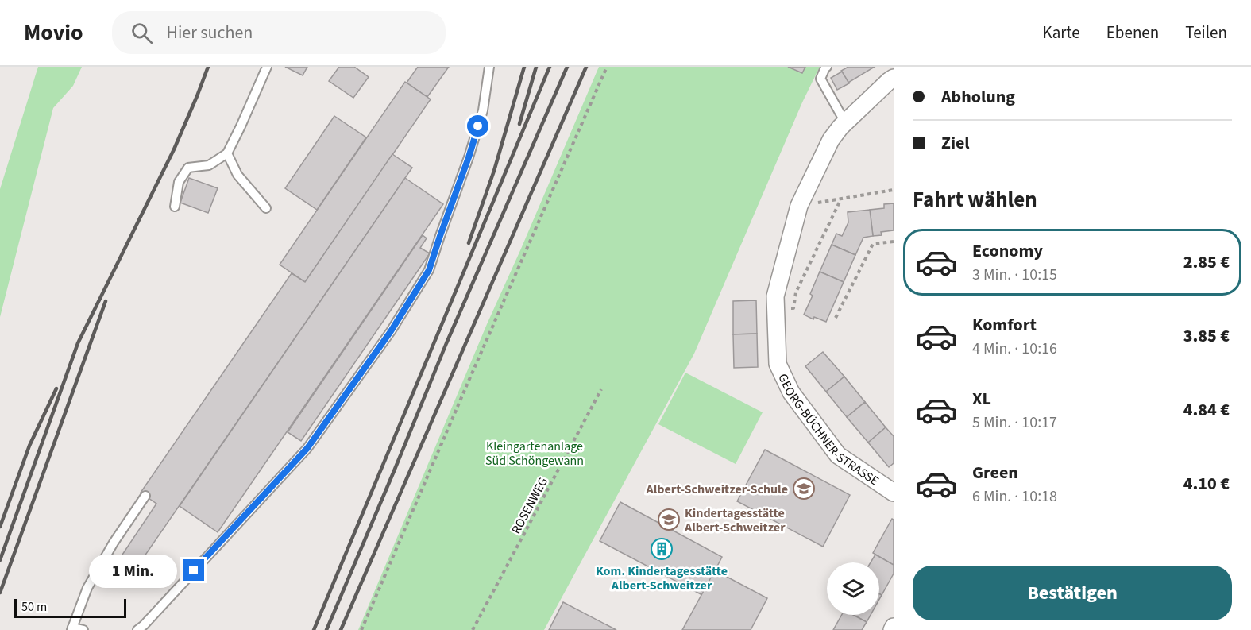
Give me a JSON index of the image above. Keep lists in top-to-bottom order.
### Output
{
  "streets": {
    "street": ["GEORG-BÜCHNER-STRASSE"],
    "path": ["ROSENWEG"]
  },
  "parks": ["Kleingartenanlage Süd Schöngewann"],
  "places": {
    "school or university": ["Albert-Schweitzer-Schule", "Kindertagesstätte Albert-Schweitzer"],
    "building": ["Kom. Kindertagesstätte Albert-Schweitzer"]
  },
  "scale_bar": "50 m",
  "page": {
    "header": "Movio",
    "search": "Hier suchen",
    "nav": ["Karte", "Ebenen", "Teilen"],
    "banner": ["Abholung", "Ziel"],
    "heading": "Fahrt wählen",
    "list": [
      {
        "name": "Economy",
        "note": "3 Min. · 10:15",
        "value": "2.85 €"
      },
      {
        "name": "Komfort",
        "note": "4 Min. · 10:16",
        "value": "3.85 €"
      },
      {
        "name": "XL",
        "note": "5 Min. · 10:17",
        "value": "4.84 €"
      },
      {
        "name": "Green",
        "note": "6 Min. · 10:18",
        "value": "4.10 €"
      }
    ],
    "bubble": "1 Min.",
    "buttons": "Bestätigen",
    "scale": "50 m"
  }
}
